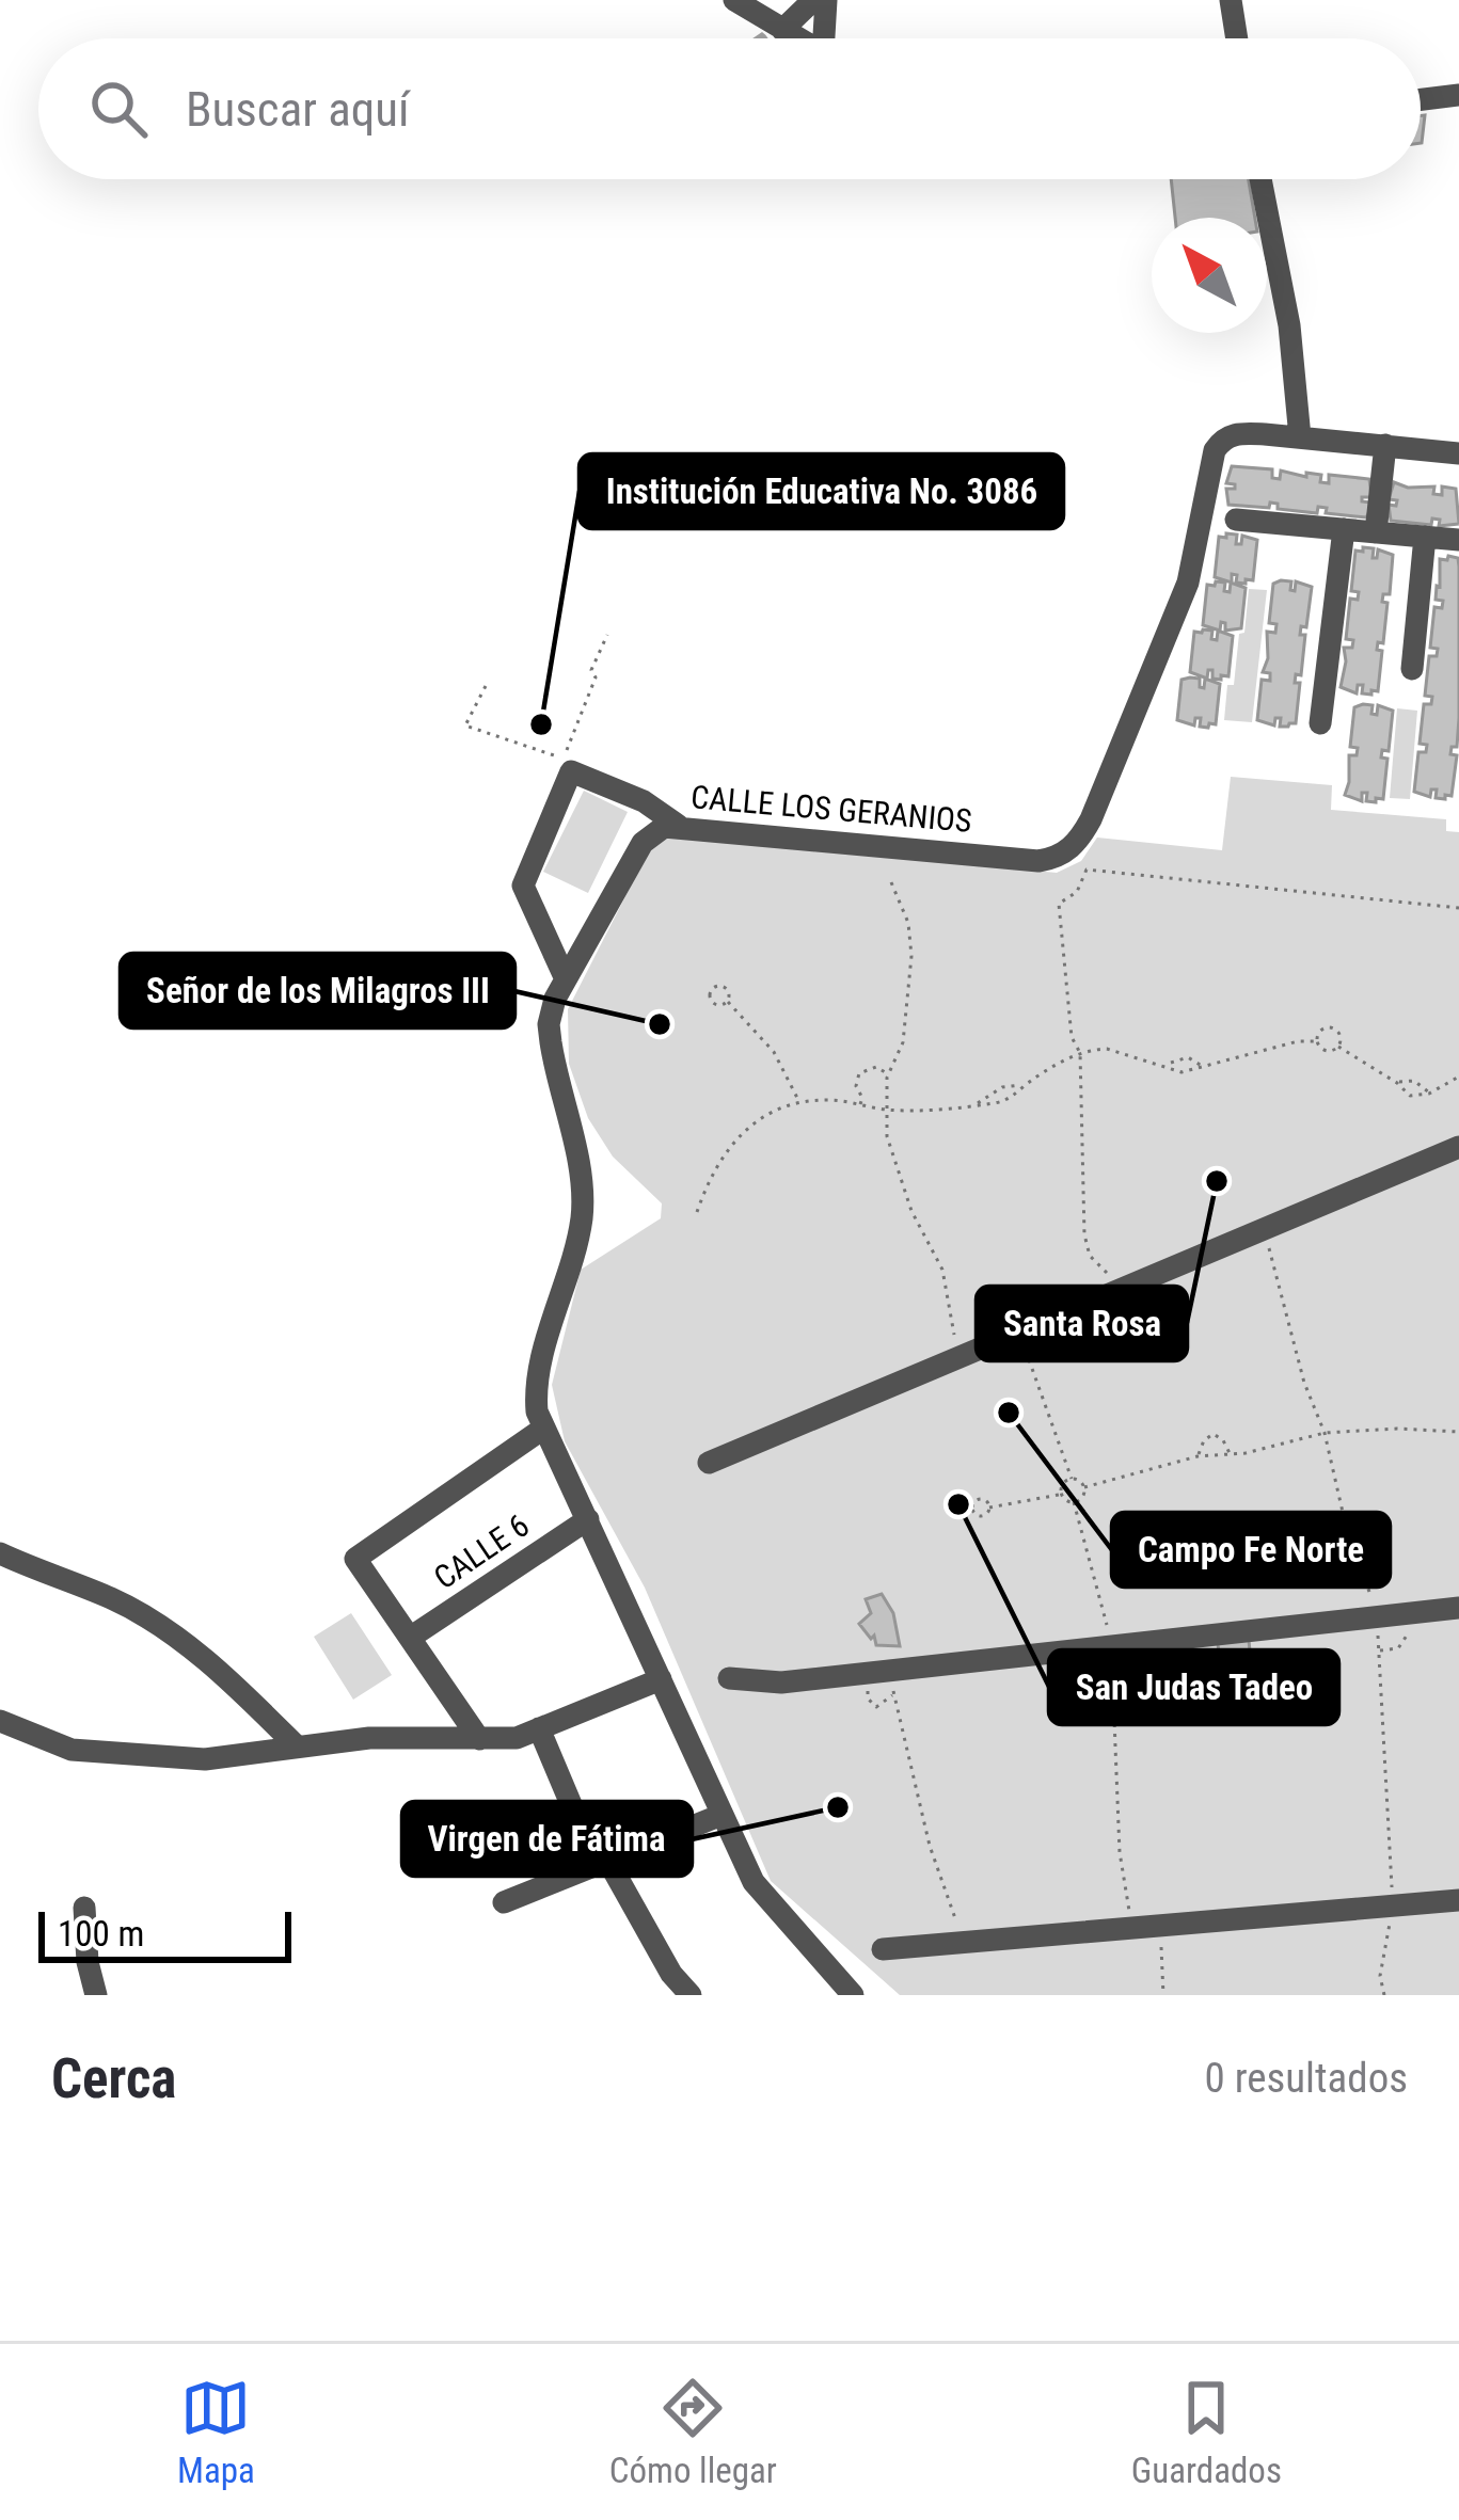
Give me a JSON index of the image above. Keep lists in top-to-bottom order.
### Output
{
  "streets": {
    "street": ["CALLE LOS GERANIOS", "CALLE 6"]
  },
  "crossings": [
    ["CALLE LOS GERANIOS", "CALLE 6"]
  ],
  "places": [
    "Institución Educativa No. 3086",
    "Señor de los Milagros III",
    "Santa Rosa",
    "Campo Fe Norte",
    "San Judas Tadeo",
    "Virgen de Fátima"
  ],
  "scale_bar": "100 m",
  "north": "top left",
  "page": {
    "search": "Buscar aquí",
    "scale": "100 m",
    "heading": ["Cerca", "0 resultados"],
    "nav": ["Mapa", "Cómo llegar", "Guardados"]
  }
}
